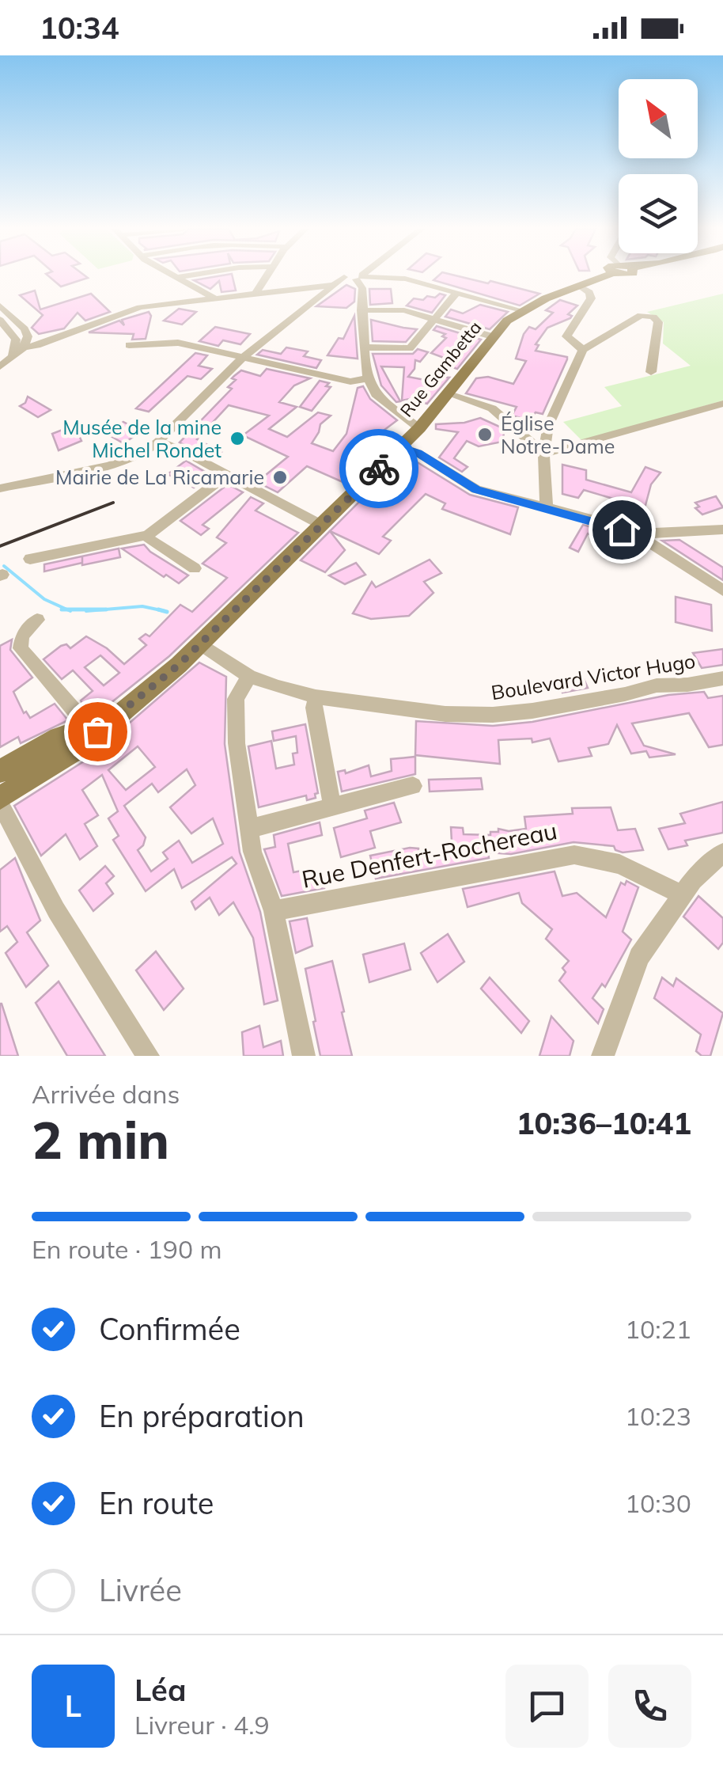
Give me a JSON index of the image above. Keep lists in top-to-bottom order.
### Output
{
  "streets": {
    "main road": ["Rue Gambetta"],
    "street": ["Boulevard Victor Hugo", "Rue Denfert-Rochereau"]
  },
  "crossings": [
    ["Rue Gambetta", "Boulevard Victor Hugo"]
  ],
  "places": ["Église Notre-Dame", "Musée de la mine Michel Rondet", "Mairie de La Ricamarie"],
  "north": "top left",
  "page": {
    "status": "10:34",
    "heading": ["2 min", "Arrivée dans", "10:36–10:41"],
    "panel": ["Léa", "Livreur · 4.9"],
    "bar": "En route · 190 m",
    "list": [
      ["Confirmée", "10:21"],
      ["En préparation", "10:23"],
      ["En route", "10:30"],
      "Livrée"
    ],
    "round": "L"
  }
}
